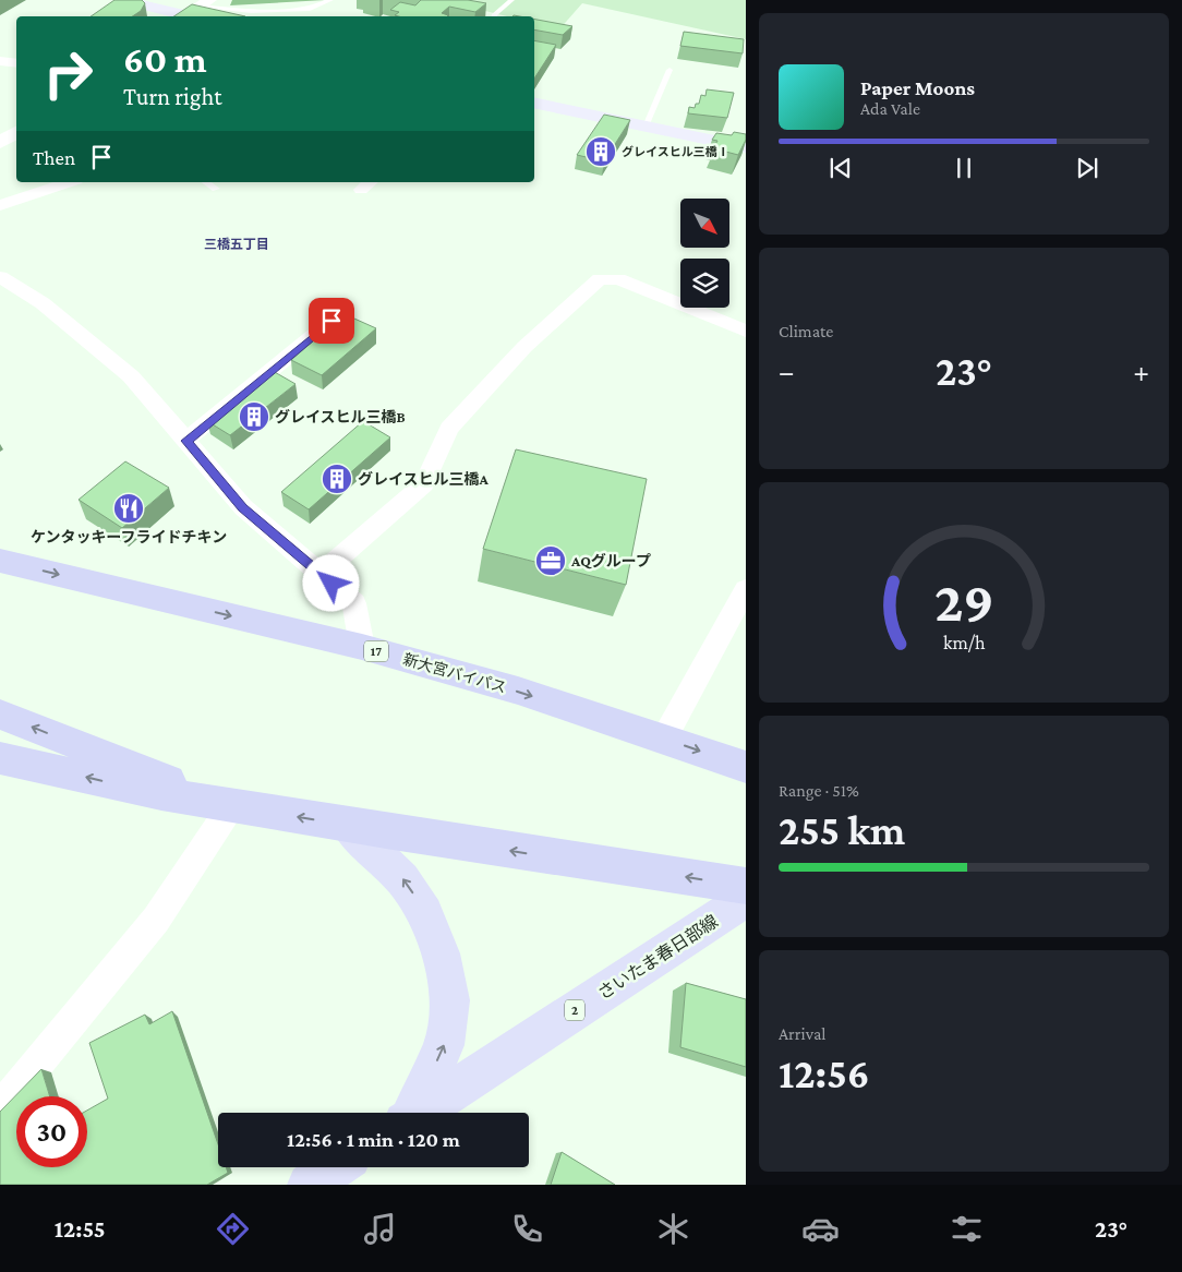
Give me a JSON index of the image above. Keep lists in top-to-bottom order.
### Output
{
  "streets": {
    "highway": ["17", "新大宮バイパス"],
    "main road": ["さいたま春日部線", "2"]
  },
  "districts": ["三橋五丁目"],
  "places": {
    "building": ["グレイスヒル三橋Ⅰ", "グレイスヒル三橋B", "グレイスヒル三橋A"],
    "restaurant": ["ケンタッキーフライドチキン"],
    "office": ["AQグループ"]
  },
  "north": "bottom right",
  "page": {
    "turn": ["60 m", "Turn right"],
    "song": ["Paper Moons", "Ada Vale"],
    "then": "Then",
    "tile": [
      "Climate",
      ["Range · 51%", "255 km"],
      ["Arrival", "12:56"]
    ],
    "heat": ["−", "23°", "+"],
    "limit": "30",
    "trip": "12:56 · 1 min · 120 m",
    "tabs": ["12:55", "23°"],
    "gauge": ["29", "km/h"]
  }
}
